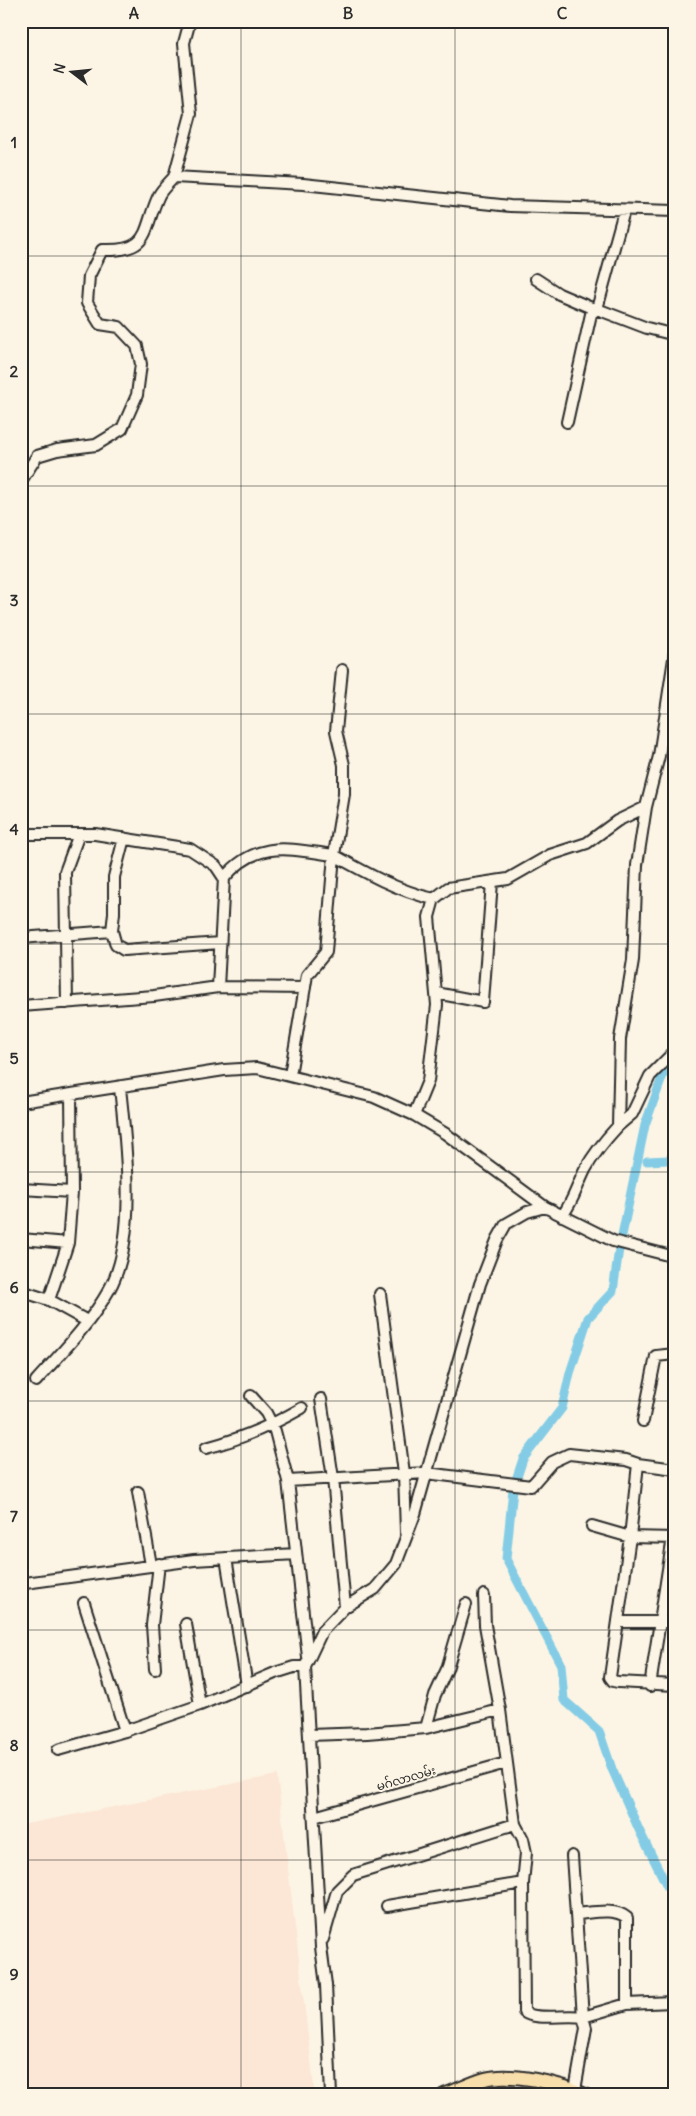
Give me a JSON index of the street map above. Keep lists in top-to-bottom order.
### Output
{
  "streets": {
    "street": ["မဂ်လာလမ်း"]
  },
  "north": "left",
  "grid": {
    "columns": ["A", "B", "C"],
    "rows": [
      "1",
      "2",
      "3",
      "4",
      "5",
      "6",
      "7",
      "8",
      "9"
    ]
  }
}
